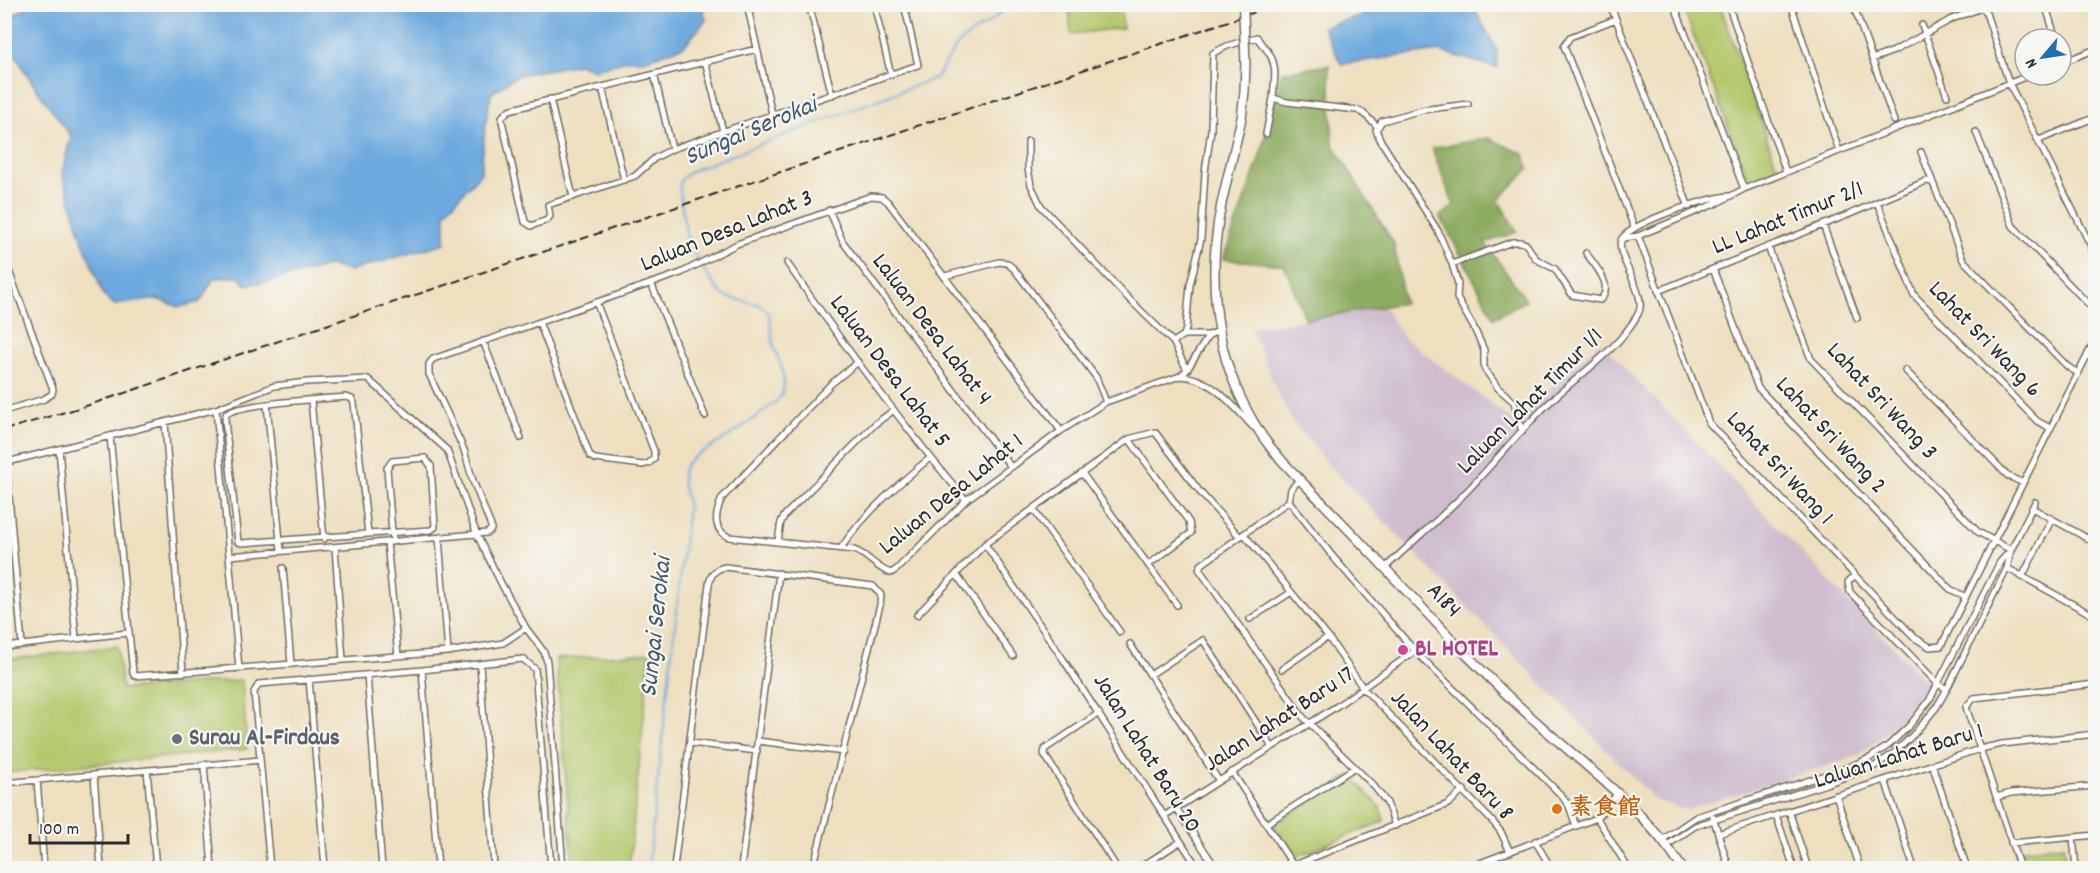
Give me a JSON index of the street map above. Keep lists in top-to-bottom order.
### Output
{
  "streets": {
    "main road": ["A184"],
    "street": [
      "LL Lahat Timur 2/1",
      "Laluan Desa Lahat 3",
      "Laluan Desa Lahat 4",
      "Lahat Sri Wang 6",
      "Laluan Desa Lahat 5",
      "Laluan Lahat Timur 1/1",
      "Lahat Sri Wang 3",
      "Lahat Sri Wang 2",
      "Lahat Sri Wang 1",
      "Laluan Desa Lahat 1",
      "Jalan Lahat Baru 17",
      "Jalan Lahat Baru 20",
      "Jalan Lahat Baru 8",
      "Laluan Lahat Baru 1"
    ]
  },
  "crossings": [
    ["LL Lahat Timur 2/1", "Lahat Sri Wang 6"],
    ["LL Lahat Timur 2/1", "Lahat Sri Wang 3"],
    ["LL Lahat Timur 2/1", "Lahat Sri Wang 2"],
    ["LL Lahat Timur 2/1", "Lahat Sri Wang 1"],
    ["Laluan Desa Lahat 3", "Laluan Desa Lahat 4"],
    ["Laluan Desa Lahat 3", "Laluan Desa Lahat 1"],
    ["Laluan Desa Lahat 4", "Laluan Desa Lahat 1"],
    ["Laluan Desa Lahat 5", "Laluan Desa Lahat 1"],
    ["Laluan Lahat Timur 1/1", "A184"],
    ["Lahat Sri Wang 2", "Lahat Sri Wang 1"],
    ["Jalan Lahat Baru 17", "Jalan Lahat Baru 20"],
    ["Jalan Lahat Baru 17", "Jalan Lahat Baru 8"]
  ],
  "water": ["Sungai Serokai"],
  "places": ["BL HOTEL", "Surau Al-Firdaus", "素食館"],
  "scale_bar": "100 m",
  "north": "bottom left"
}
